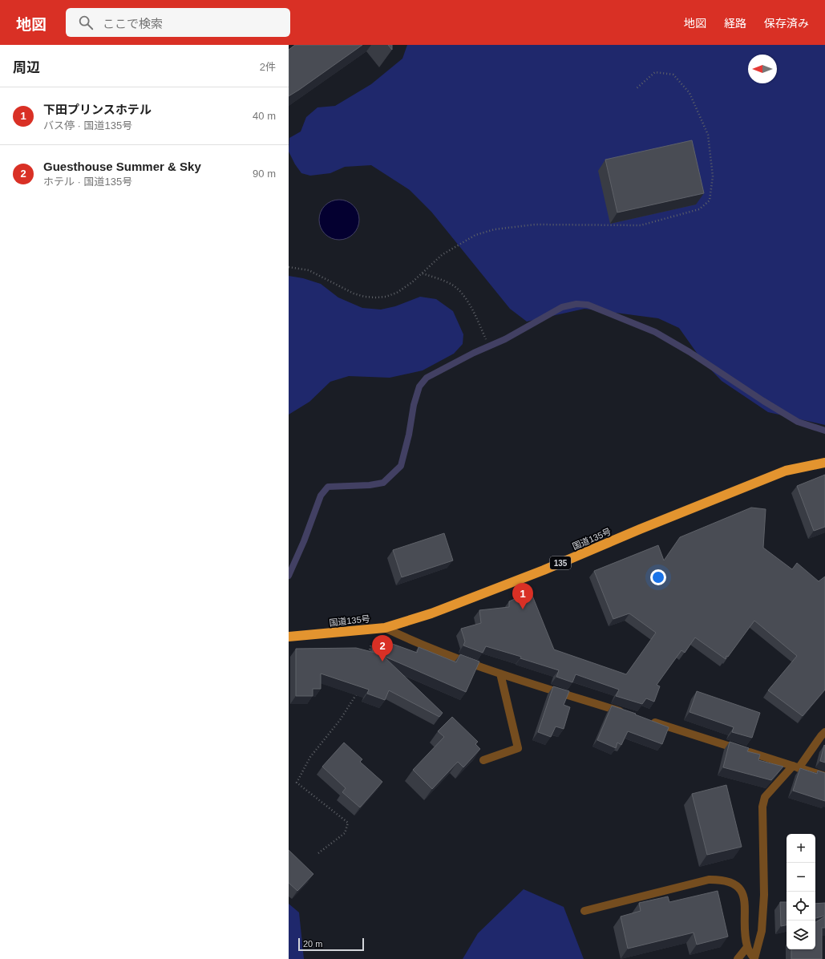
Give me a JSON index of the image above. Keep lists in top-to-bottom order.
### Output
{
  "streets": {
    "highway": ["国道135号", "135"]
  },
  "scale_bar": "20 m",
  "north": "left",
  "page": {
    "header": "地図",
    "search": "ここで検索",
    "nav": ["地図", "経路", "保存済み"],
    "heading": ["周辺", "2件"],
    "list": [
      {
        "mark": "1",
        "name": "下田プリンスホテル",
        "note": "バス停 · 国道135号",
        "value": "40 m"
      },
      {
        "mark": "2",
        "name": "Guesthouse Summer & Sky",
        "note": "ホテル · 国道135号",
        "value": "90 m"
      }
    ],
    "pins": ["1", "2"],
    "map_buttons": ["+", "−"],
    "scale": "20 m"
  }
}
